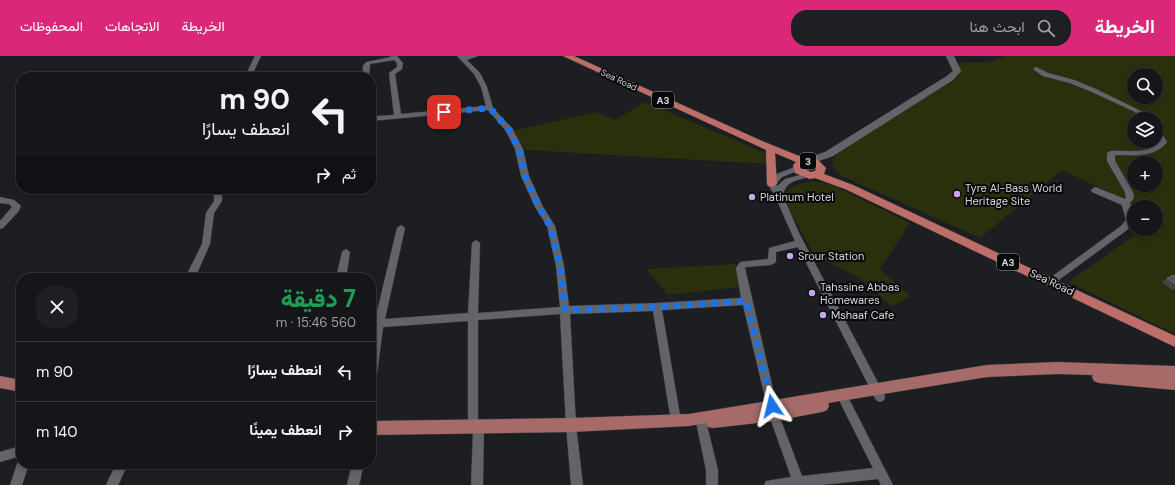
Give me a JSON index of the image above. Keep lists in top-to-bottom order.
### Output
{
  "streets": {
    "highway": ["Sea Road", "A3", "3"]
  },
  "crossings": [
    ["Sea Road", "3"]
  ],
  "places": [
    "Tyre Al-Bass World Heritage Site",
    "Platinum Hotel",
    "Srour Station",
    "Tahssine Abbas Homewares",
    "Mshaaf Cafe"
  ],
  "page": {
    "header": "الخريطة",
    "search": "ابحث هنا",
    "nav": ["الخريطة", "الاتجاهات", "المحفوظات"],
    "map_buttons": ["+", "−"],
    "turn": ["90 m", "انعطف يسارًا"],
    "then": "ثم",
    "heading": ["7 دقيقة", "560 m · 15:46"],
    "list": [
      {
        "name": "انعطف يسارًا",
        "value": "90 m"
      },
      {
        "name": "انعطف يمينًا",
        "value": "140 m"
      }
    ]
  }
}
